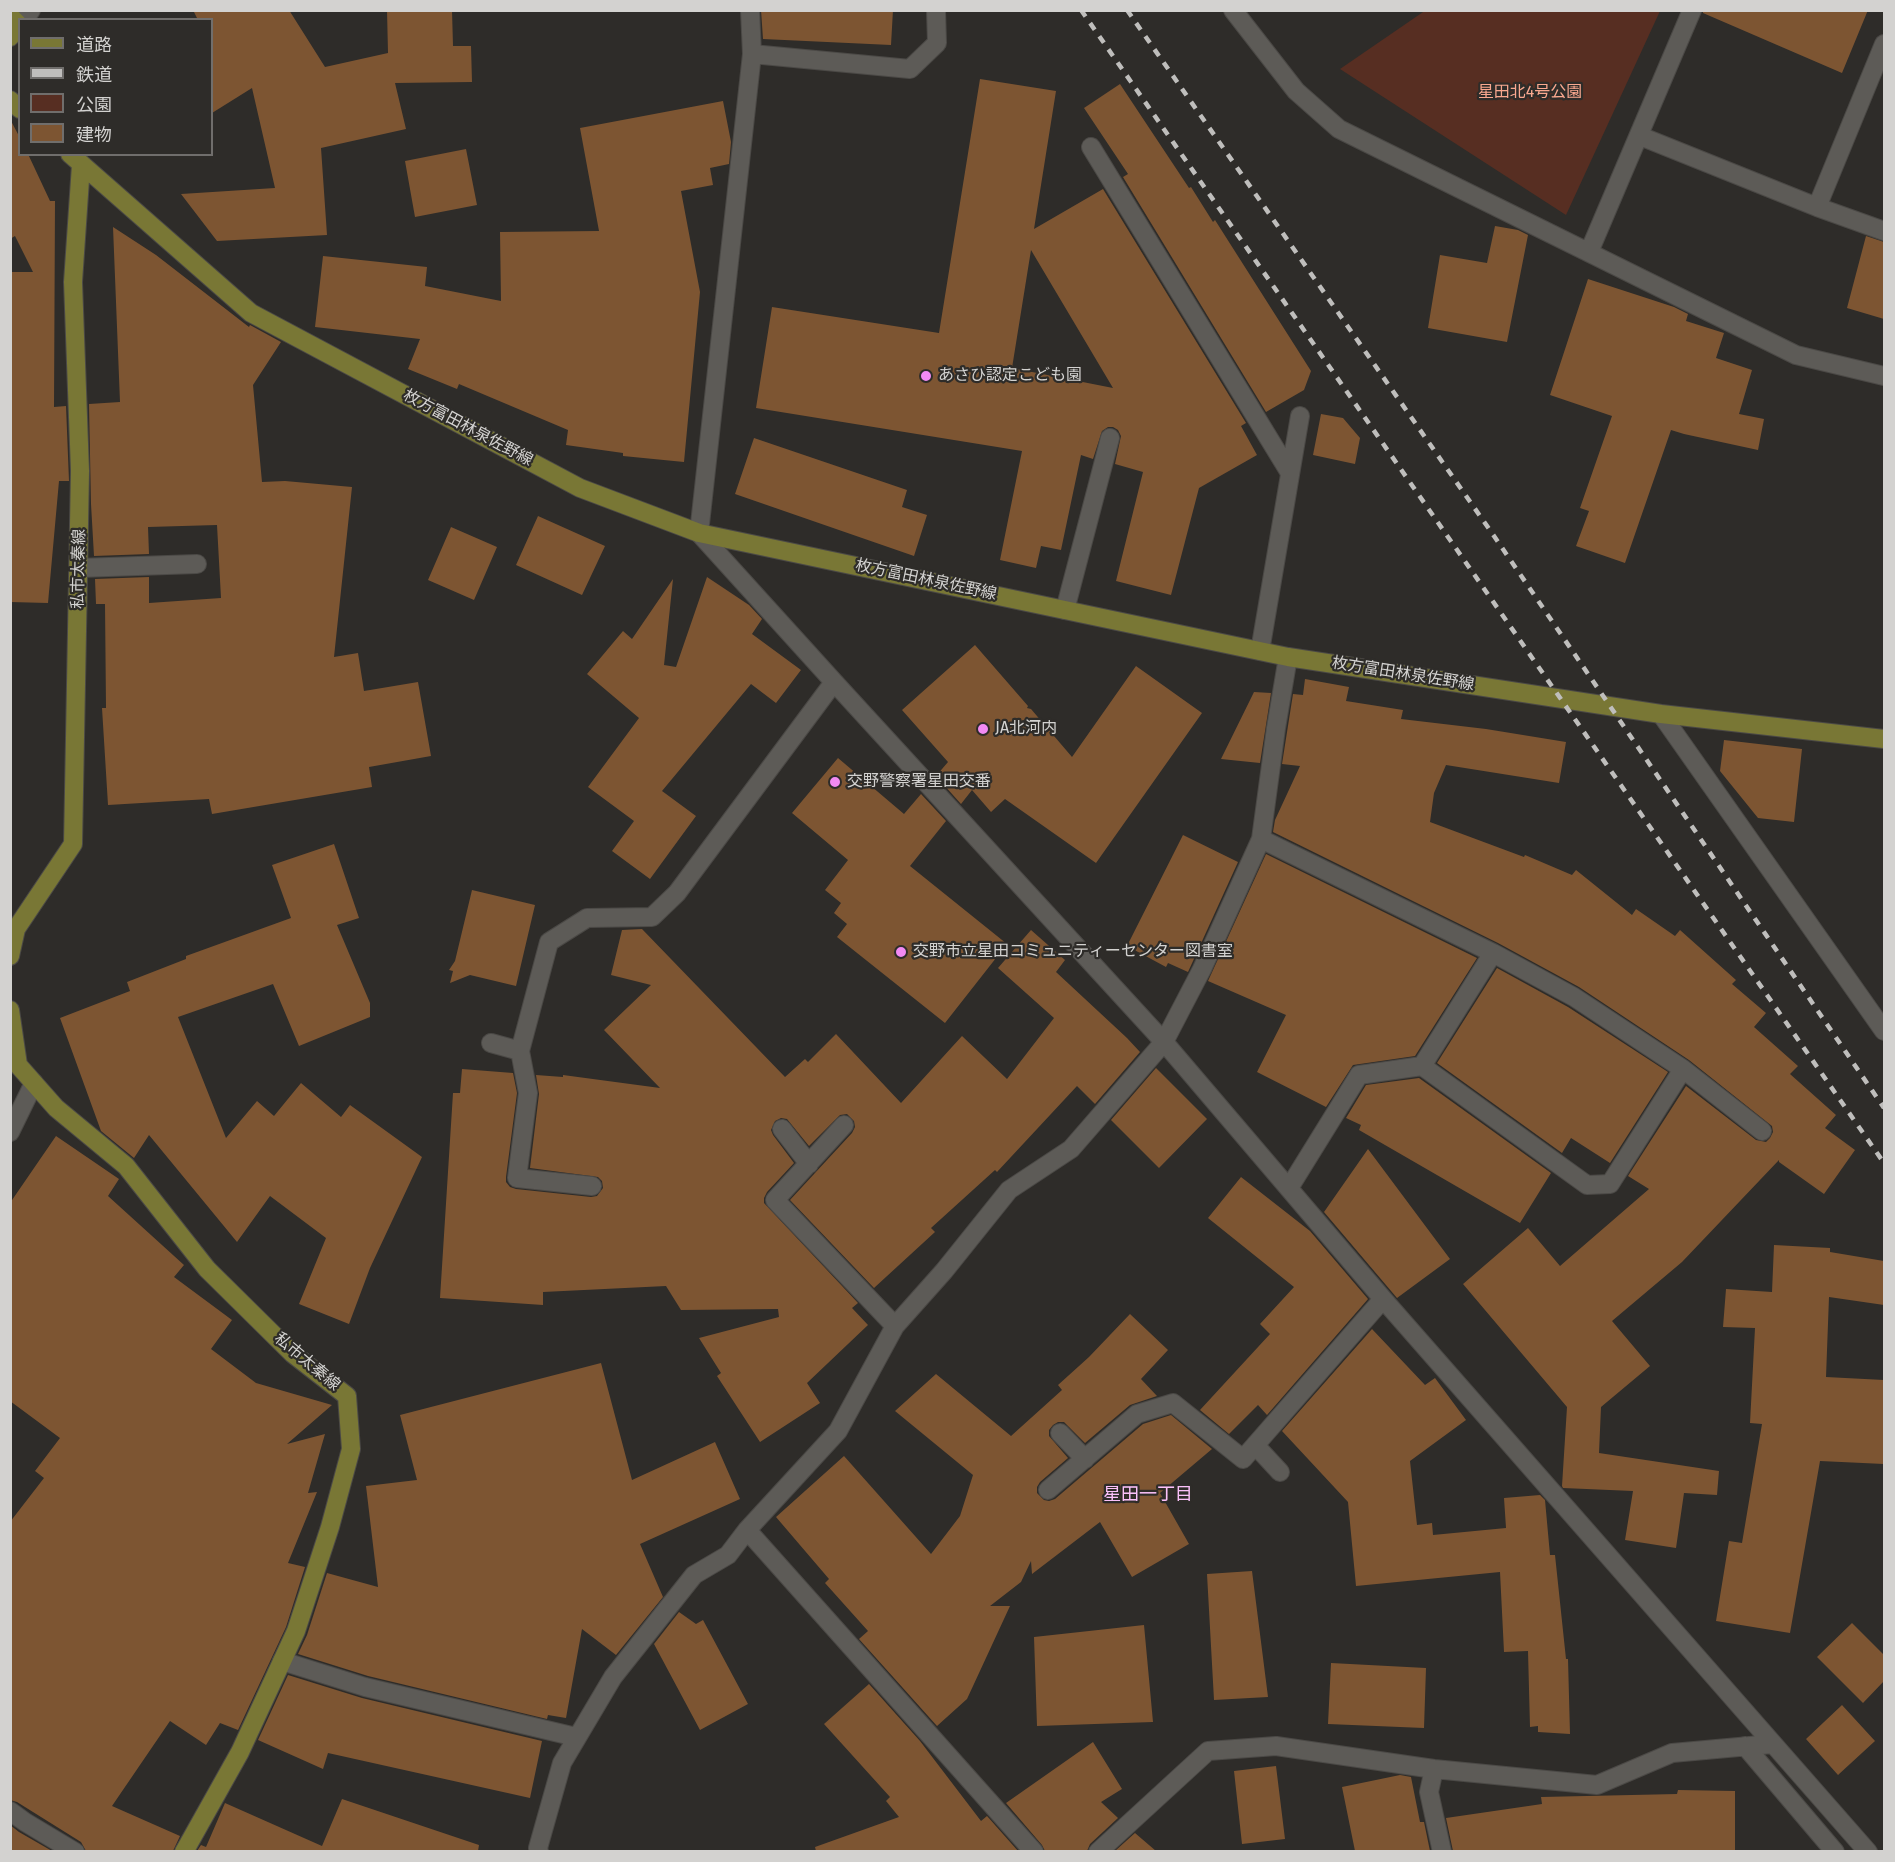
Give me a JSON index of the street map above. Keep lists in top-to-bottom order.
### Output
{
  "streets": {
    "main road": ["枚方富田林泉佐野線", "私市太秦線"]
  },
  "crossings": [
    ["枚方富田林泉佐野線", "私市太秦線"]
  ],
  "districts": ["星田一丁目"],
  "parks": ["星田北4号公園"],
  "places": [
    "あさひ認定こども園",
    "JA北河内",
    "交野警察署星田交番",
    "交野市立星田コミュニティーセンター図書室"
  ],
  "legend": [
    "道路",
    "鉄道",
    "公園",
    "建物"
  ]
}
